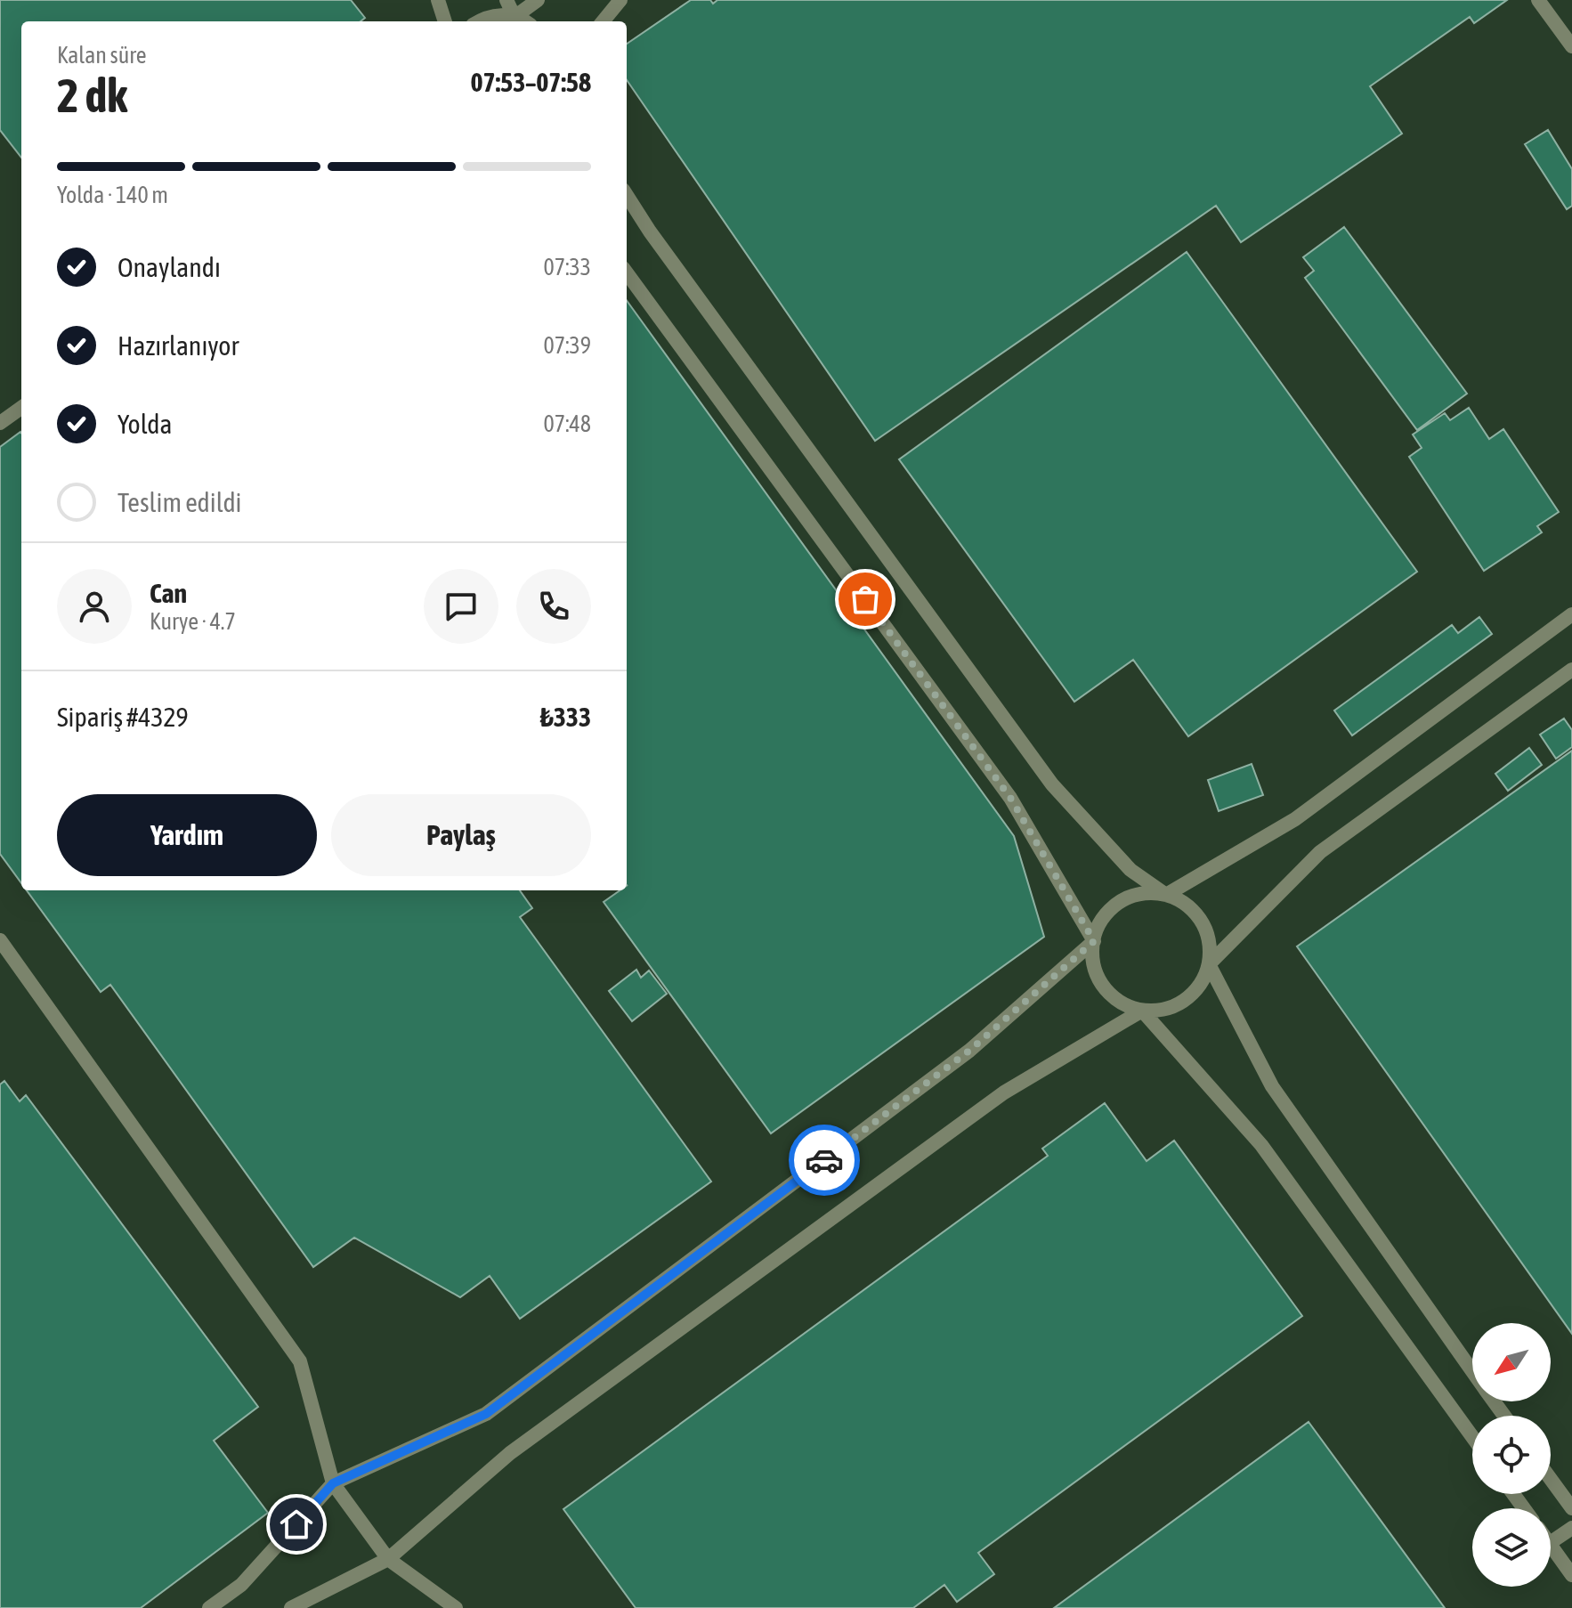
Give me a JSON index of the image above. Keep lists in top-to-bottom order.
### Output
{
  "north": "bottom left",
  "page": {
    "heading": ["2 dk", "Kalan süre", "07:53–07:58"],
    "panel": [
      "Can",
      "Kurye · 4.7",
      "Sipariş #4329",
      "₺333"
    ],
    "bar": "Yolda · 140 m",
    "list": [
      ["Onaylandı", "07:33"],
      ["Hazırlanıyor", "07:39"],
      ["Yolda", "07:48"],
      "Teslim edildi"
    ],
    "buttons": ["Yardım", "Paylaş"]
  }
}
